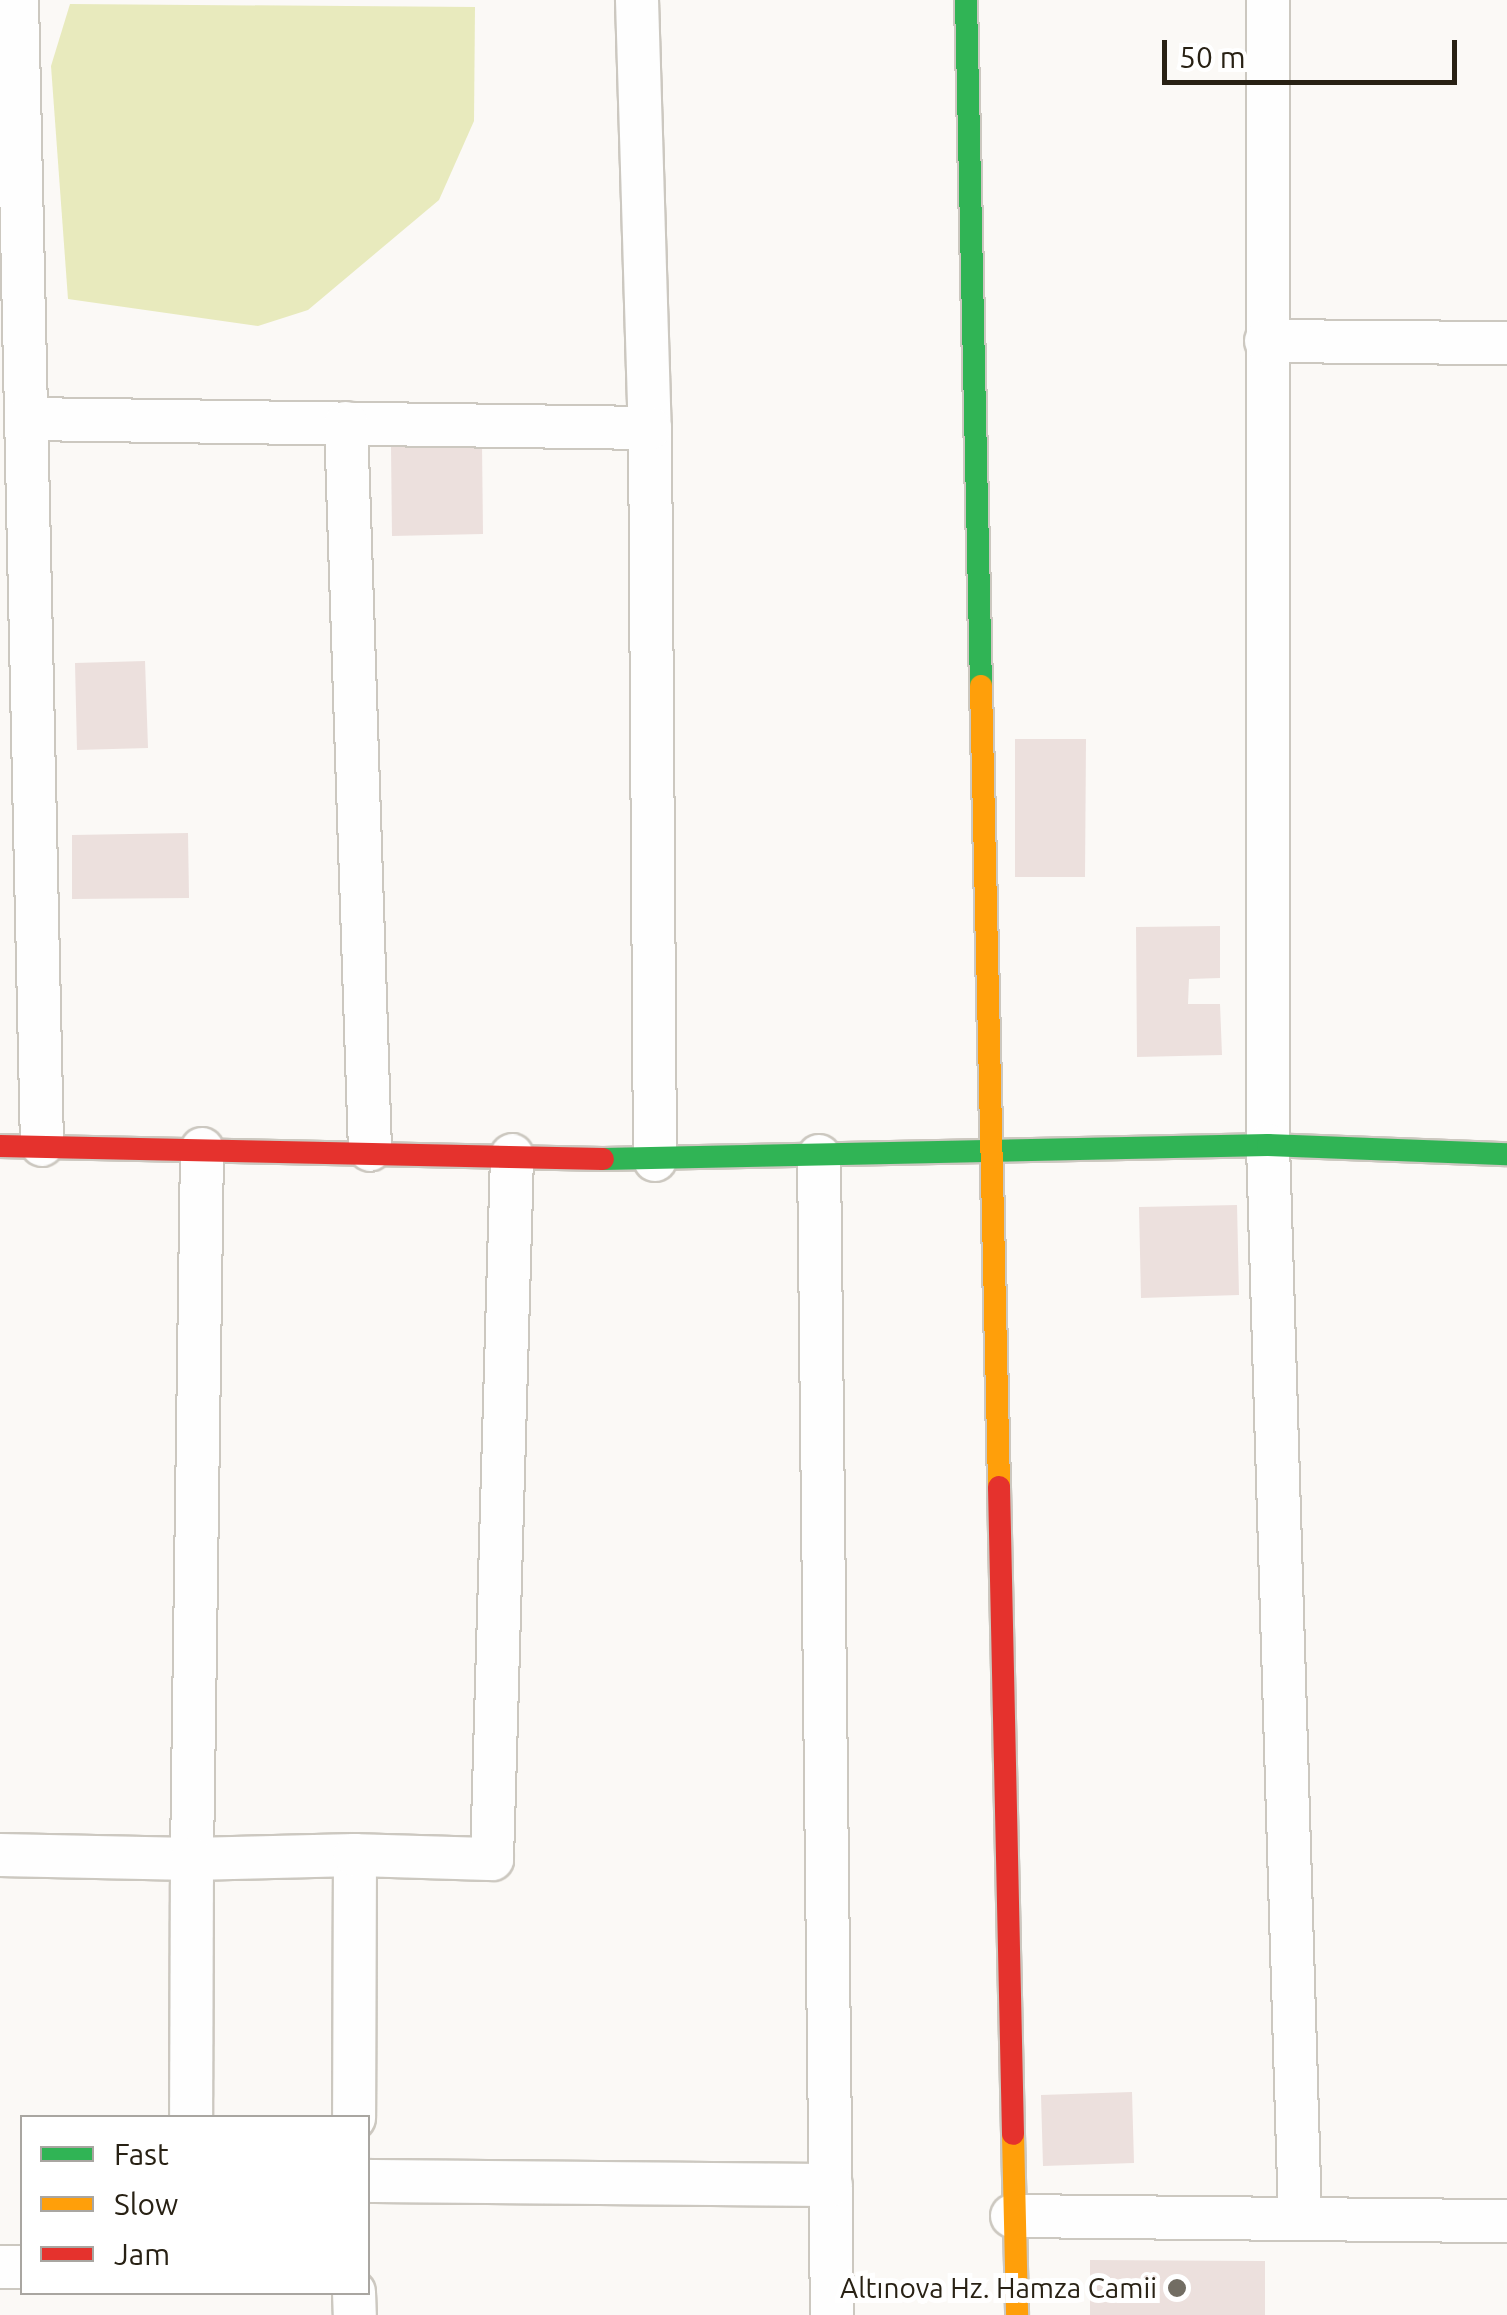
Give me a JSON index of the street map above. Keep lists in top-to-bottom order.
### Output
{
  "places": ["Altınova Hz. Hamza Camii"],
  "legend": ["Fast", "Slow", "Jam"],
  "scale_bar": "50 m"
}
